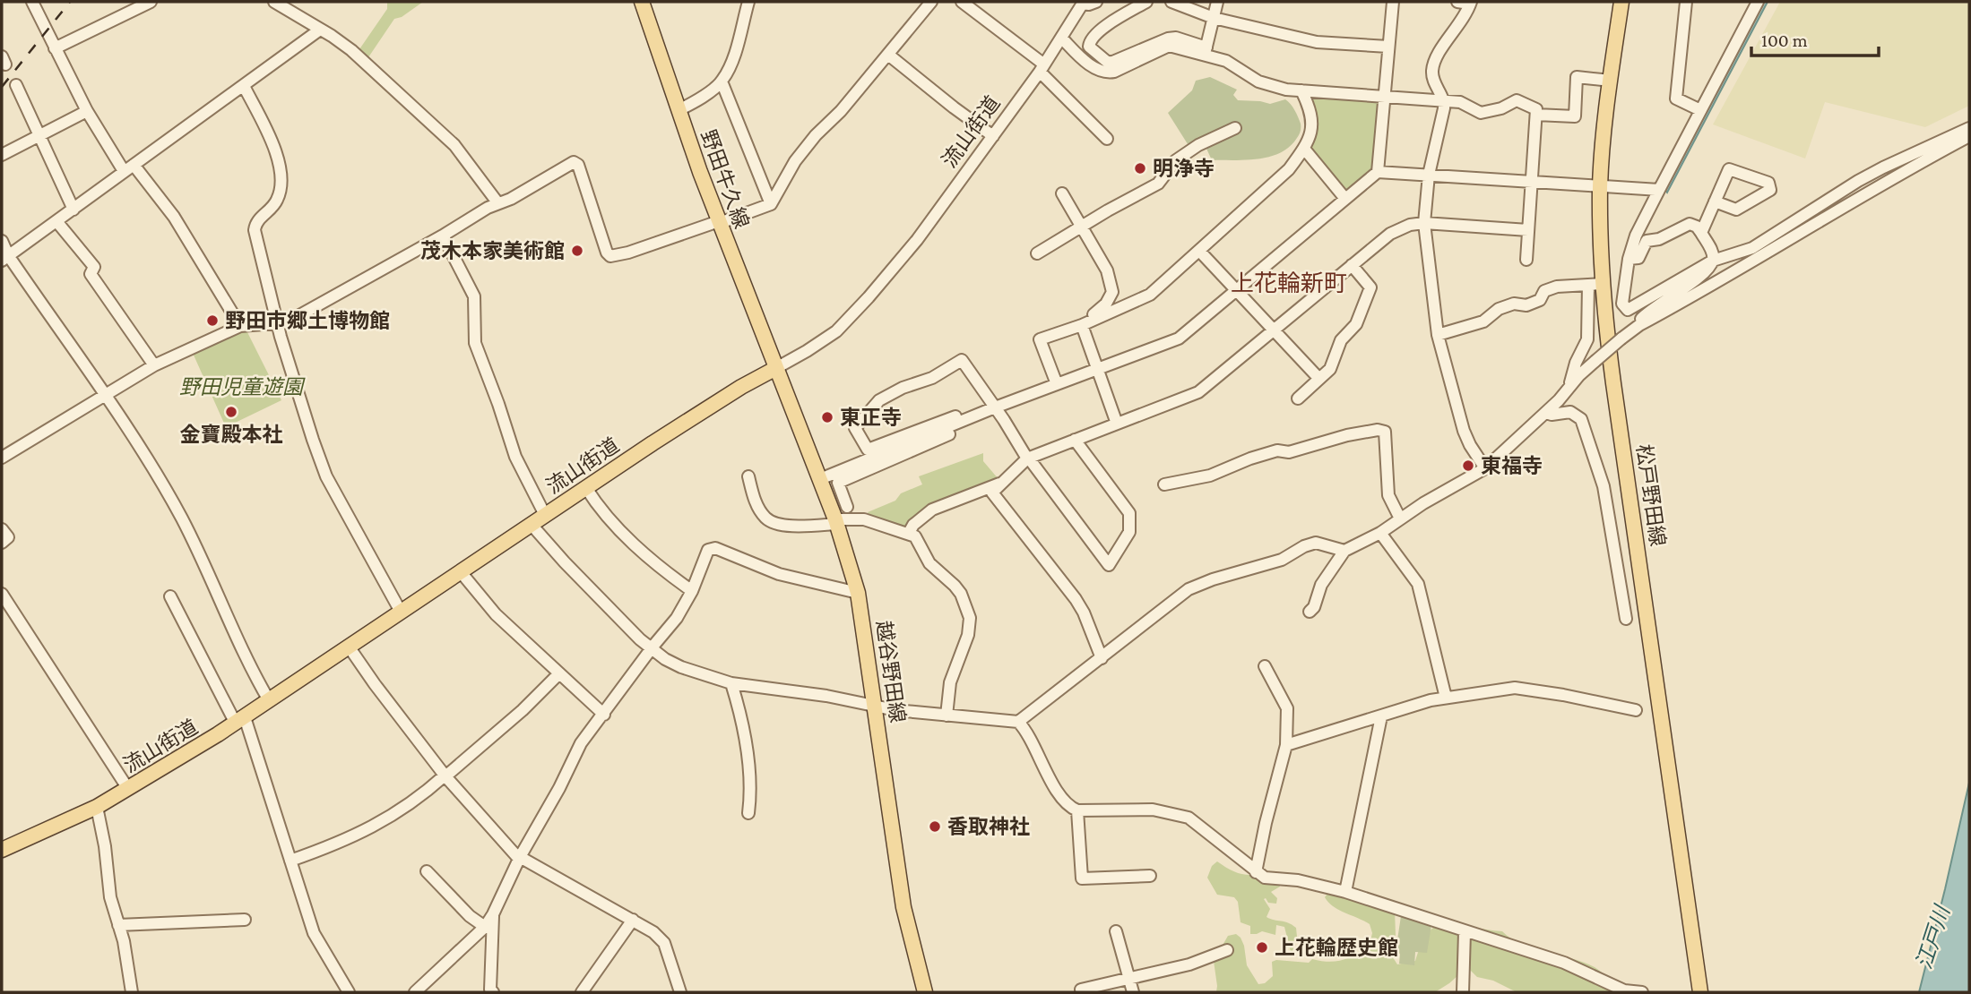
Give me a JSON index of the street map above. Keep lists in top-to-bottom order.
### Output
{
  "streets": {
    "main road": [
      "流山街道",
      "野田牛久線",
      "松戸野田線",
      "越谷野田線"
    ]
  },
  "crossings": [
    ["流山街道", "野田牛久線"],
    ["流山街道", "越谷野田線"],
    ["野田牛久線", "越谷野田線"]
  ],
  "districts": ["上花輪新町"],
  "water": ["江戸川"],
  "parks": ["野田児童遊園"],
  "places": [
    "明浄寺",
    "茂木本家美術館",
    "野田市郷土博物館",
    "金寶殿本社",
    "東正寺",
    "東福寺",
    "香取神社",
    "上花輪歴史館"
  ],
  "scale_bar": "100 m"
}
